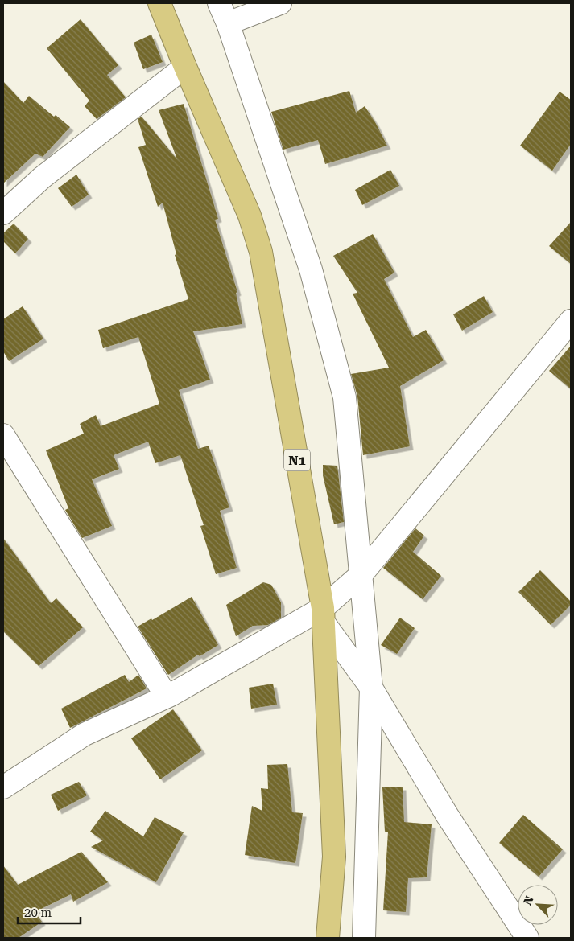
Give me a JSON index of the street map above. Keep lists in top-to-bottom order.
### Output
{
  "streets": {
    "highway": ["N1"]
  },
  "scale_bar": "20 m",
  "north": "top left"
}
